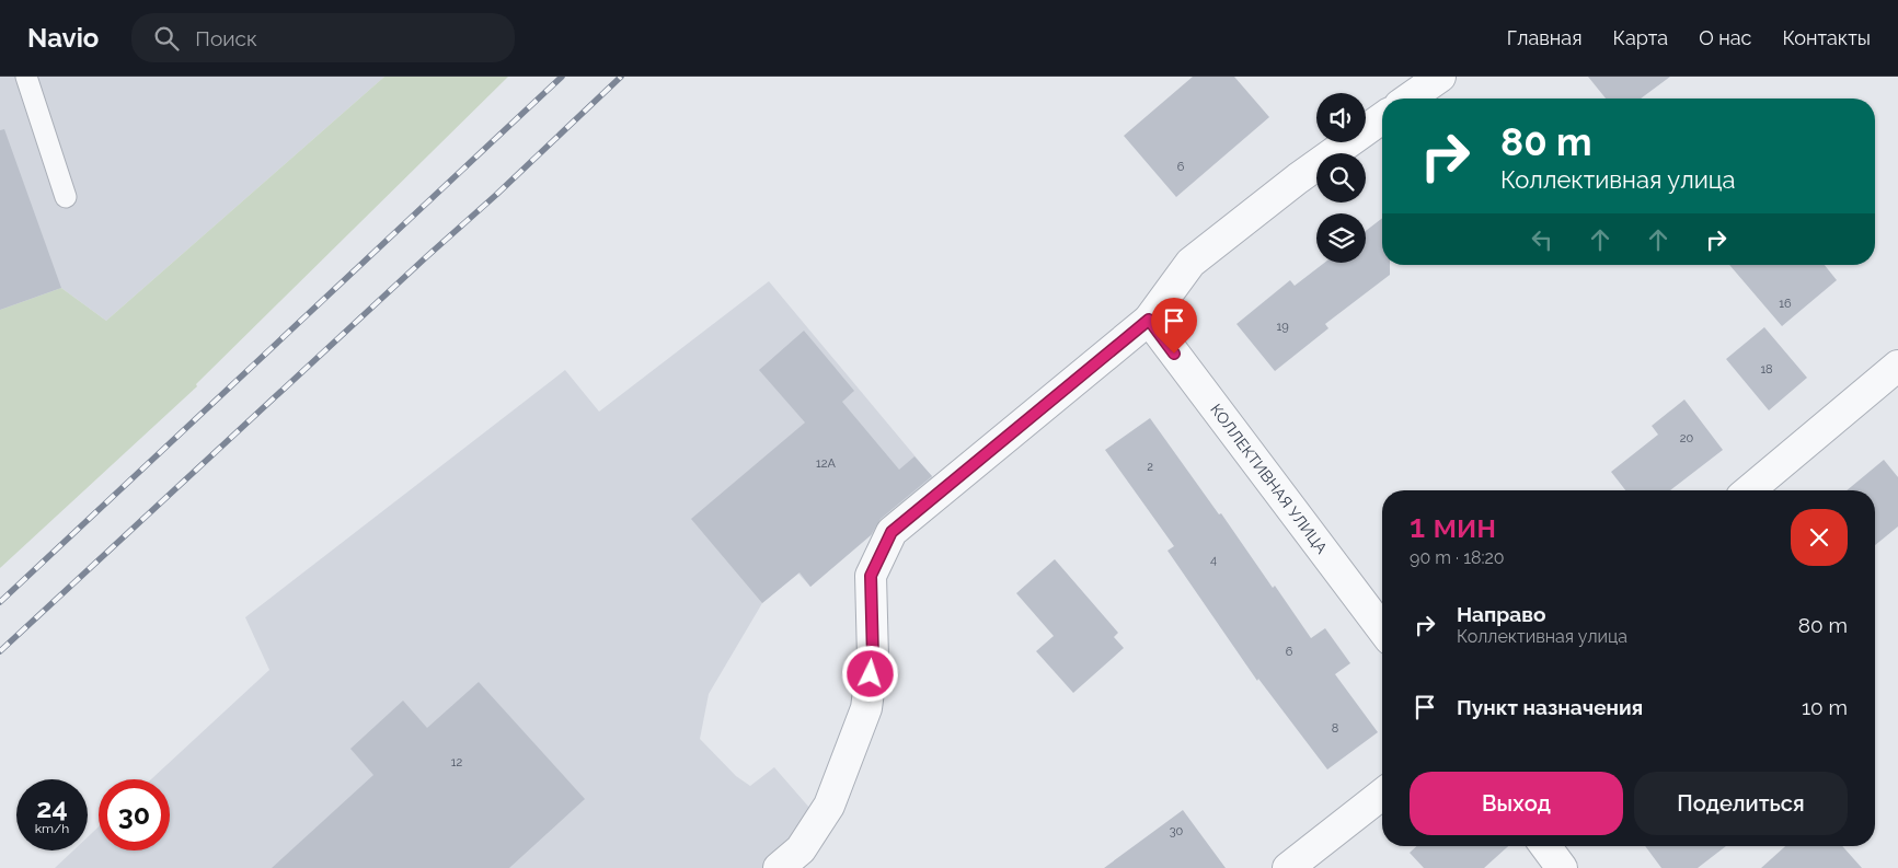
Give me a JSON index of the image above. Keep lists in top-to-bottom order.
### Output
{
  "streets": {
    "street": ["КОЛЛЕКТИВНАЯ УЛИЦА"]
  },
  "house_numbers": [
    "6",
    "16",
    "19",
    "18",
    "20",
    "12А",
    "2",
    "4",
    "6",
    "8",
    "12",
    "30"
  ],
  "page": {
    "header": "Navio",
    "search": "Поиск",
    "nav": [
      "Главная",
      "Карта",
      "О нас",
      "Контакты"
    ],
    "turn": ["80 m", "Коллективная улица"],
    "heading": ["1 мин", "90 m · 18:20"],
    "list": [
      {
        "name": "Направо",
        "note": "Коллективная улица",
        "value": "80 m"
      },
      {
        "name": "Пункт назначения",
        "value": "10 m"
      }
    ],
    "buttons": ["Выход", "Поделиться"],
    "speed": "24 km/h",
    "limit": "30"
  }
}
